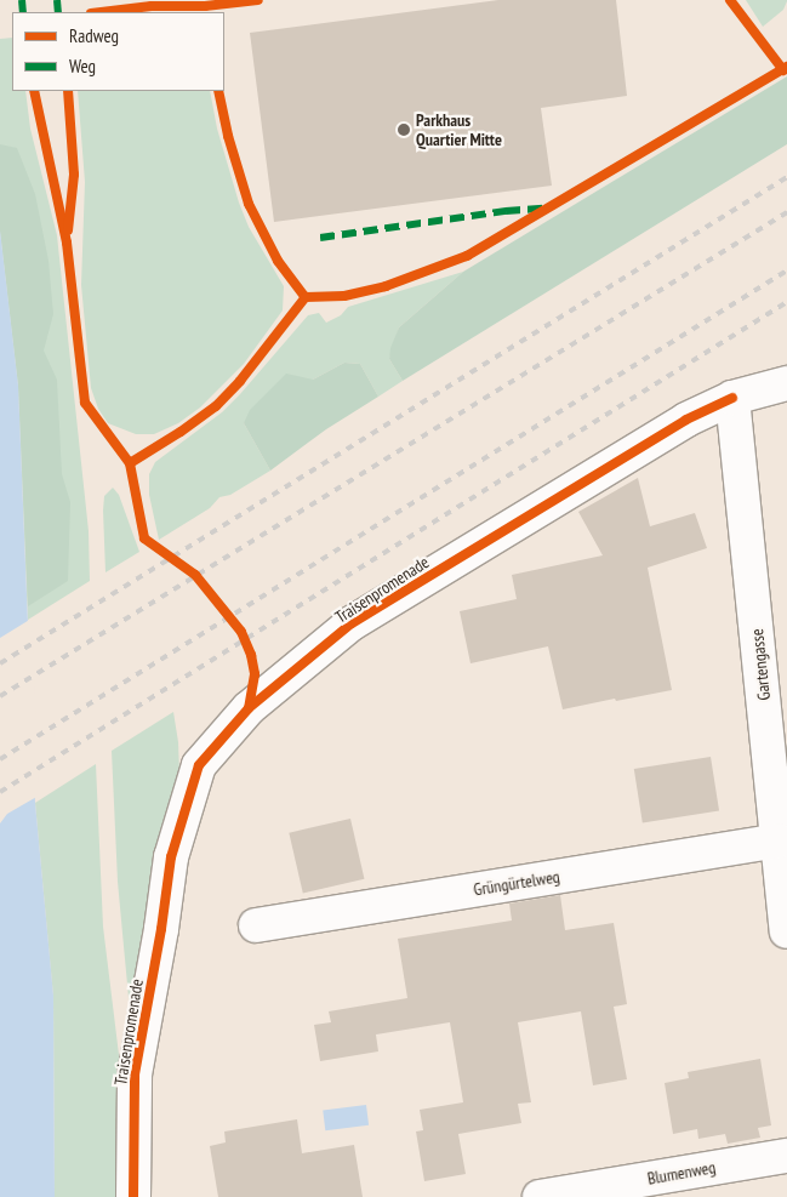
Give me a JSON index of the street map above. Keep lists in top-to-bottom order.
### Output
{
  "streets": {
    "street": [
      "Traisenpromenade",
      "Gartengasse",
      "Grüngürtelweg",
      "Blumenweg"
    ]
  },
  "crossings": [
    ["Traisenpromenade", "Gartengasse"],
    ["Gartengasse", "Grüngürtelweg"]
  ],
  "places": ["Parkhaus Quartier Mitte"],
  "legend": ["Radweg", "Weg"]
}
